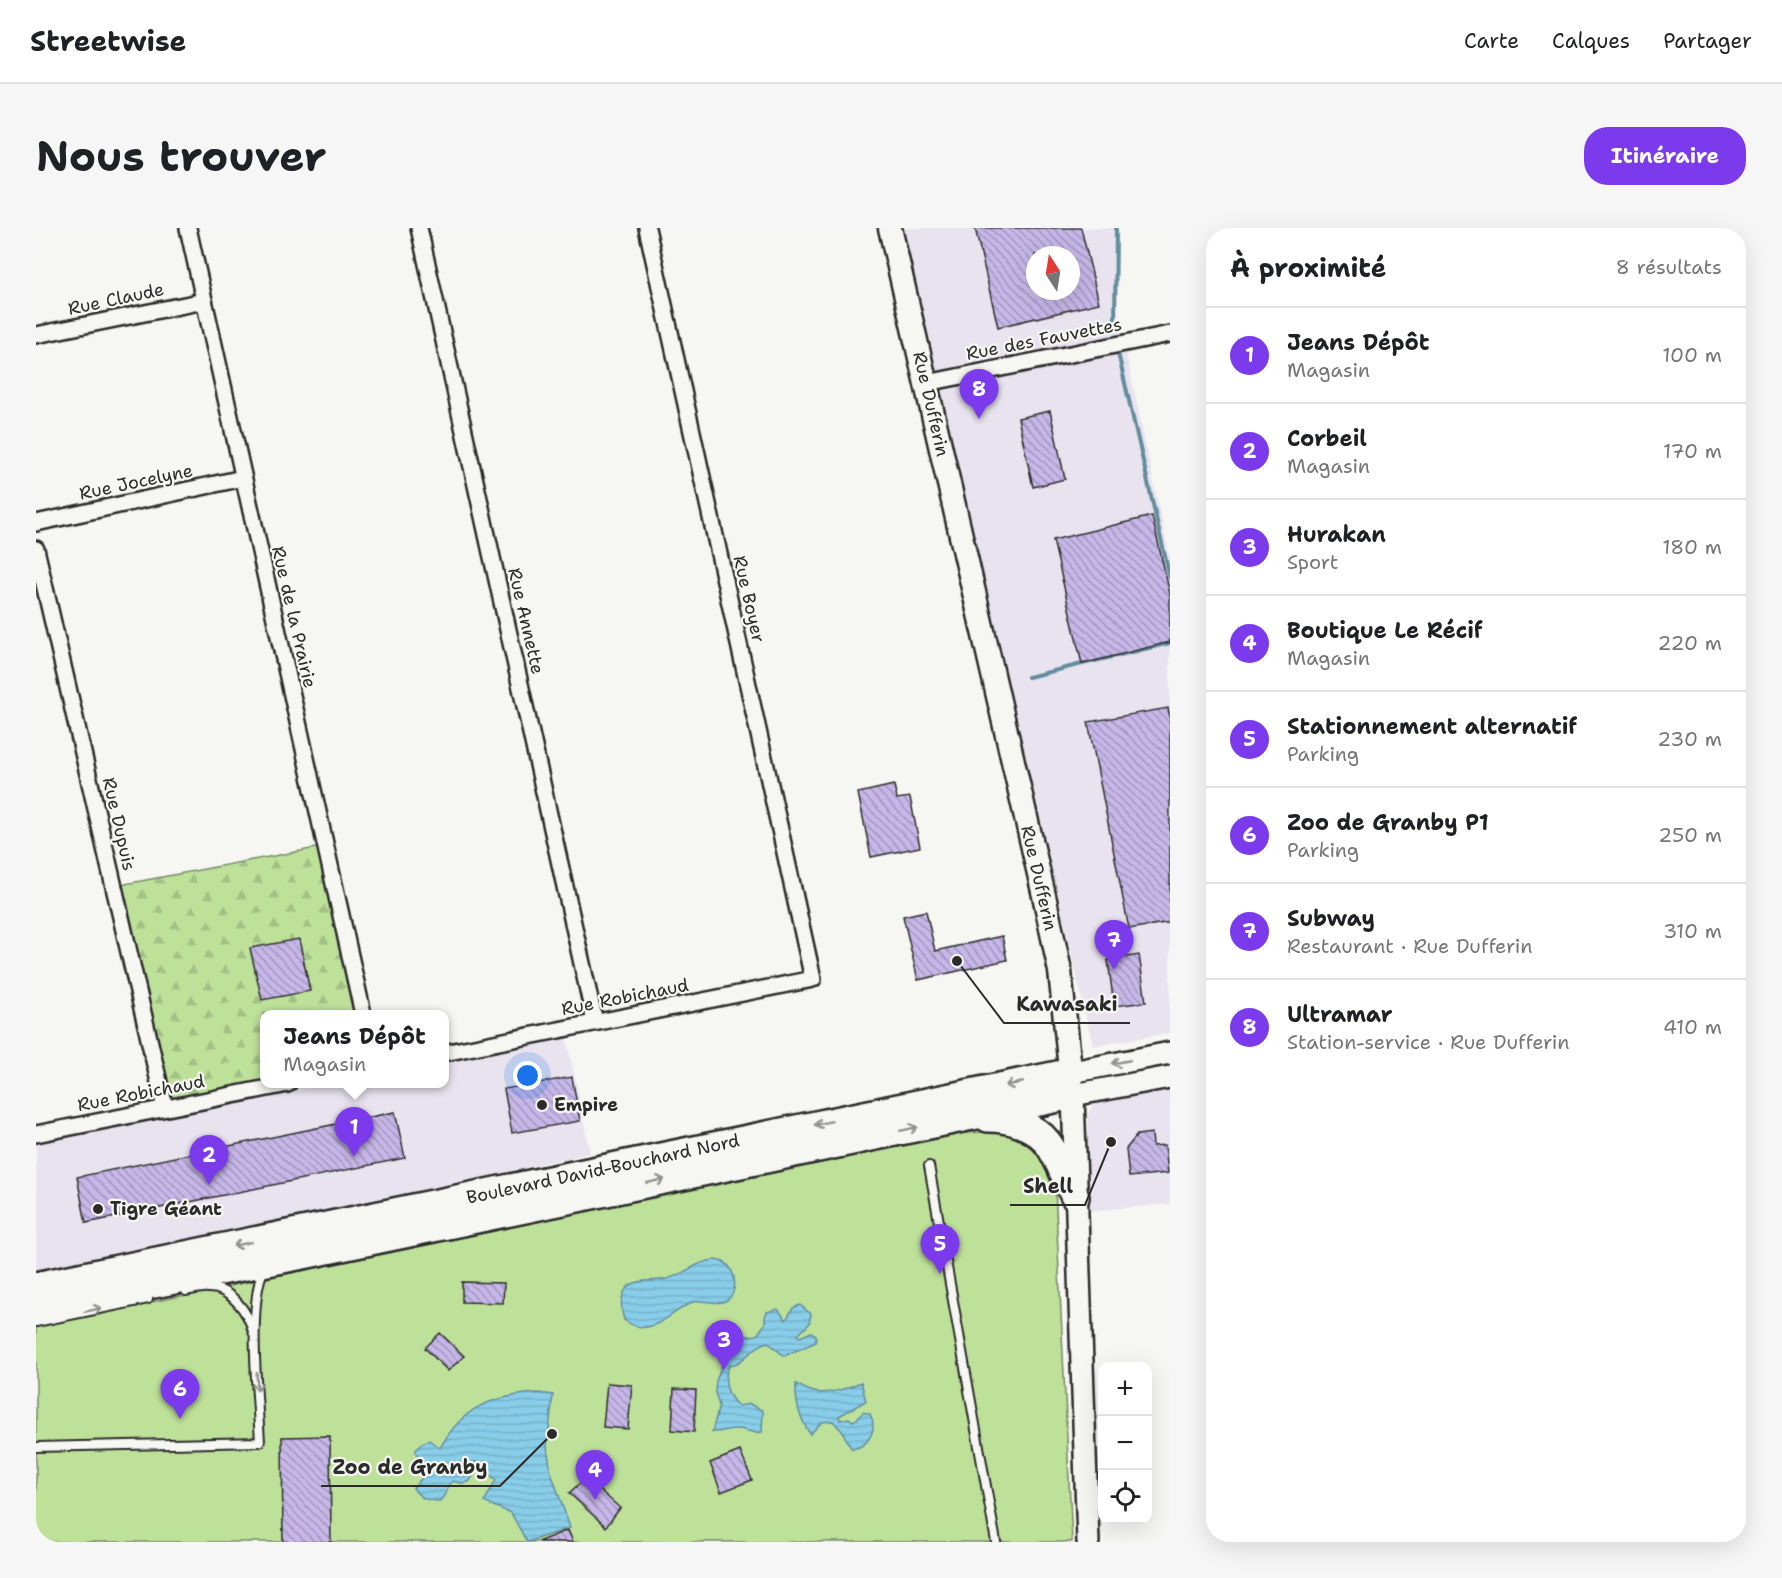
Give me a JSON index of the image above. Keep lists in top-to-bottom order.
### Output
{
  "streets": {
    "highway": ["Boulevard David-Bouchard Nord"],
    "main road": ["Rue Dufferin"],
    "street": [
      "Rue Claude",
      "Rue des Fauvettes",
      "Rue Jocelyne",
      "Rue Boyer",
      "Rue de la Prairie",
      "Rue Annette",
      "Rue Dupuis",
      "Rue Robichaud"
    ]
  },
  "crossings": [
    ["Rue Claude", "Rue de la Prairie"],
    ["Rue des Fauvettes", "Rue Dufferin"],
    ["Rue Dufferin", "Boulevard David-Bouchard Nord"],
    ["Rue Jocelyne", "Rue de la Prairie"],
    ["Rue Boyer", "Rue Robichaud"],
    ["Rue Annette", "Rue Robichaud"],
    ["Rue Dupuis", "Rue Robichaud"]
  ],
  "places": [
    "Kawasaki",
    "Empire",
    "Shell",
    "Tigre Géant",
    "Zoo de Granby"
  ],
  "north": "top",
  "page": {
    "header": "Streetwise",
    "nav": ["Carte", "Calques", "Partager"],
    "buttons": "Itinéraire",
    "title": "Nous trouver",
    "heading": ["À proximité", "8 résultats"],
    "list": [
      {
        "mark": "1",
        "name": "Jeans Dépôt",
        "note": "Magasin",
        "value": "100 m"
      },
      {
        "mark": "2",
        "name": "Corbeil",
        "note": "Magasin",
        "value": "170 m"
      },
      {
        "mark": "3",
        "name": "Hurakan",
        "note": "Sport",
        "value": "180 m"
      },
      {
        "mark": "4",
        "name": "Boutique Le Récif",
        "note": "Magasin",
        "value": "220 m"
      },
      {
        "mark": "5",
        "name": "Stationnement alternatif",
        "note": "Parking",
        "value": "230 m"
      },
      {
        "mark": "6",
        "name": "Zoo de Granby P1",
        "note": "Parking",
        "value": "250 m"
      },
      {
        "mark": "7",
        "name": "Subway",
        "note": "Restaurant · Rue Dufferin",
        "value": "310 m"
      },
      {
        "mark": "8",
        "name": "Ultramar",
        "note": "Station-service · Rue Dufferin",
        "value": "410 m"
      }
    ],
    "pins": [
      "8",
      "7",
      "1",
      "2",
      "5",
      "3",
      "6",
      "4"
    ],
    "popup": ["Jeans Dépôt", "Magasin"],
    "map_buttons": ["+", "−"]
  }
}
